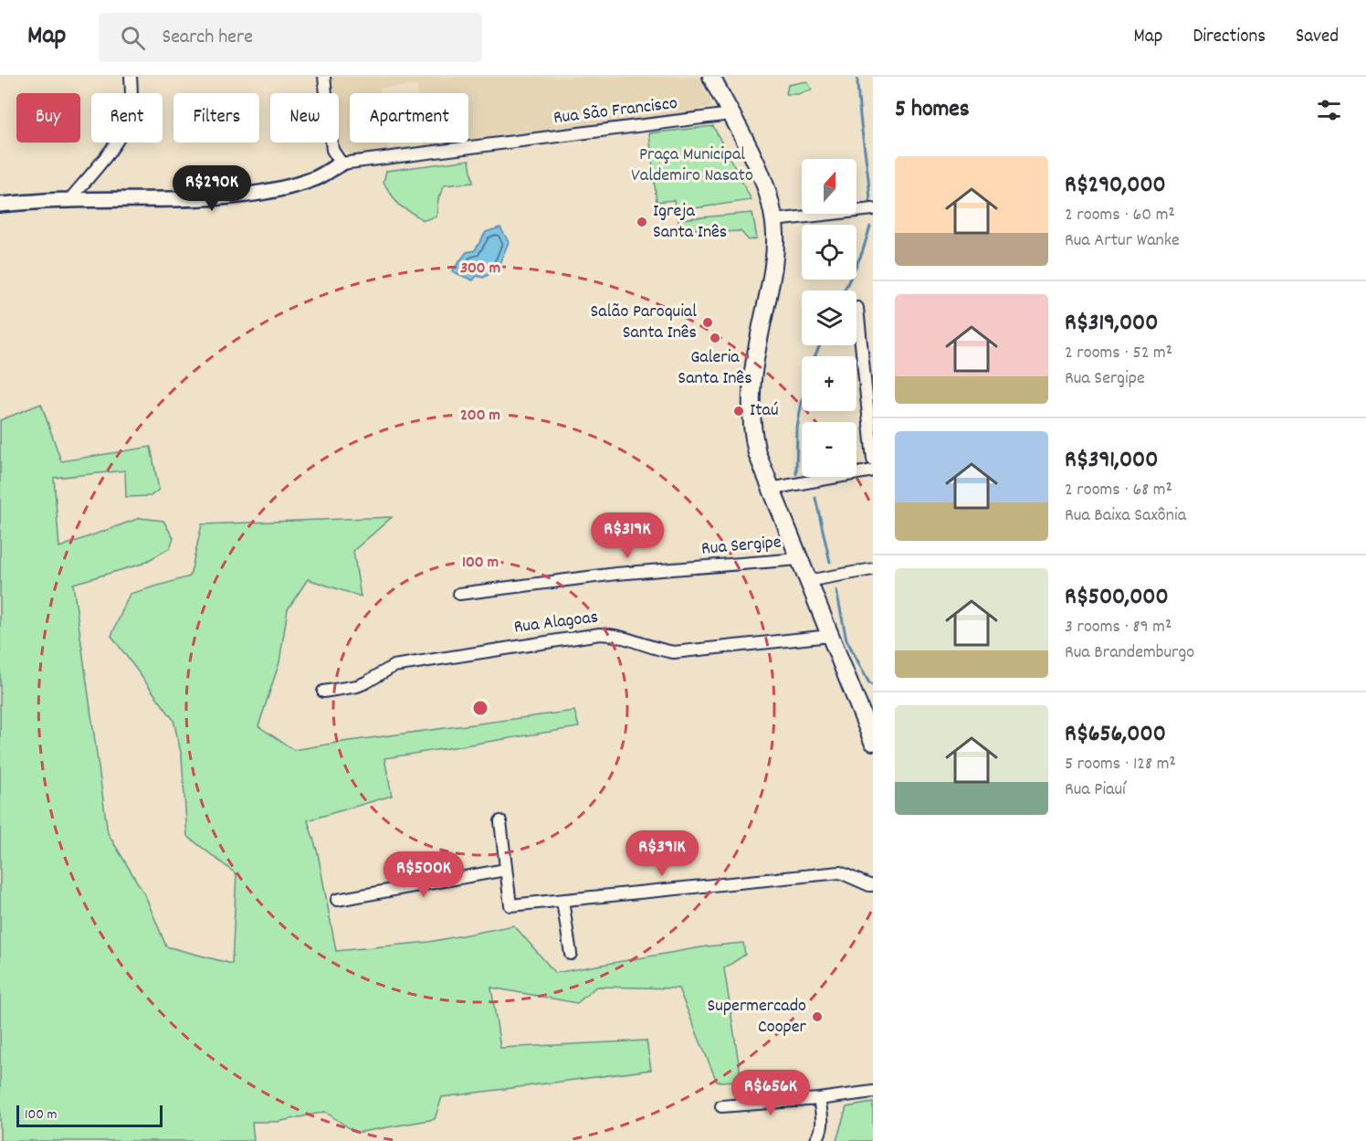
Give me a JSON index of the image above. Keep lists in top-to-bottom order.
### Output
{
  "streets": {
    "street": ["Rua São Francisco", "Rua Sergipe", "Rua Alagoas"]
  },
  "parks": ["Praça Municipal Valdemiro Nasato"],
  "places": [
    "Igreja Santa Inês",
    "Salão Paroquial Santa Inês",
    "Galeria Santa Inês",
    "Itaú",
    "Supermercado Cooper"
  ],
  "scale_bar": "100 m",
  "north": "top",
  "page": {
    "header": "Map",
    "search": "Search here",
    "nav": ["Map", "Directions", "Saved"],
    "heading": "5 homes",
    "chip": [
      "Buy",
      "Rent",
      "Filters",
      "New",
      "Apartment"
    ],
    "list": [
      {
        "name": "R$290,000",
        "note": "2 rooms · 60 m² · Rua Artur Wanke"
      },
      {
        "name": "R$319,000",
        "note": "2 rooms · 52 m² · Rua Sergipe"
      },
      {
        "name": "R$391,000",
        "note": "2 rooms · 68 m² · Rua Baixa Saxônia"
      },
      {
        "name": "R$500,000",
        "note": "3 rooms · 89 m² · Rua Brandemburgo"
      },
      {
        "name": "R$656,000",
        "note": "5 rooms · 128 m² · Rua Piauí"
      }
    ],
    "map_buttons": ["+", "−"],
    "price": [
      "R$290K",
      "R$319K",
      "R$391K",
      "R$500K",
      "R$656K"
    ],
    "scale": "100 m"
  },
  "rings": ["300 m", "200 m", "100 m"]
}
